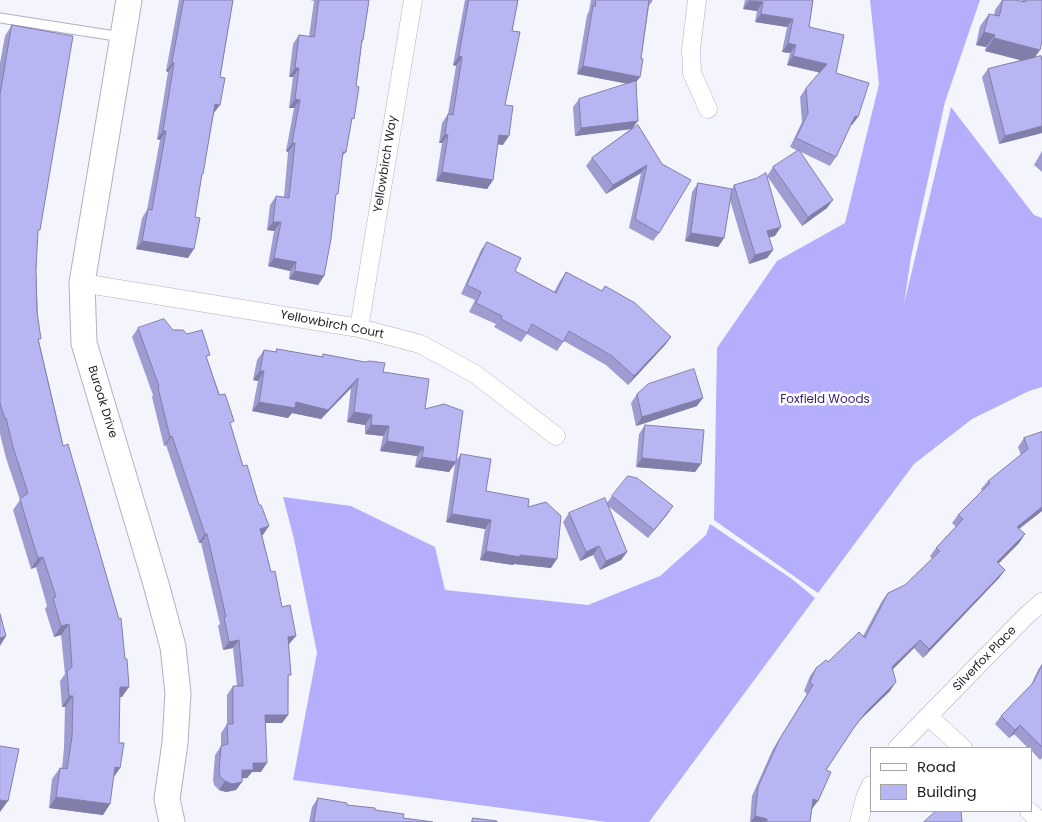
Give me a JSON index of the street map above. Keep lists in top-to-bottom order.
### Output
{
  "streets": {
    "street": [
      "Yellowbirch Way",
      "Yellowbirch Court",
      "Buroak Drive",
      "Silverfox Place"
    ]
  },
  "crossings": [
    ["Yellowbirch Way", "Yellowbirch Court"],
    ["Yellowbirch Court", "Buroak Drive"]
  ],
  "parks": ["Foxfield Woods"],
  "legend": ["Road", "Building"]
}
